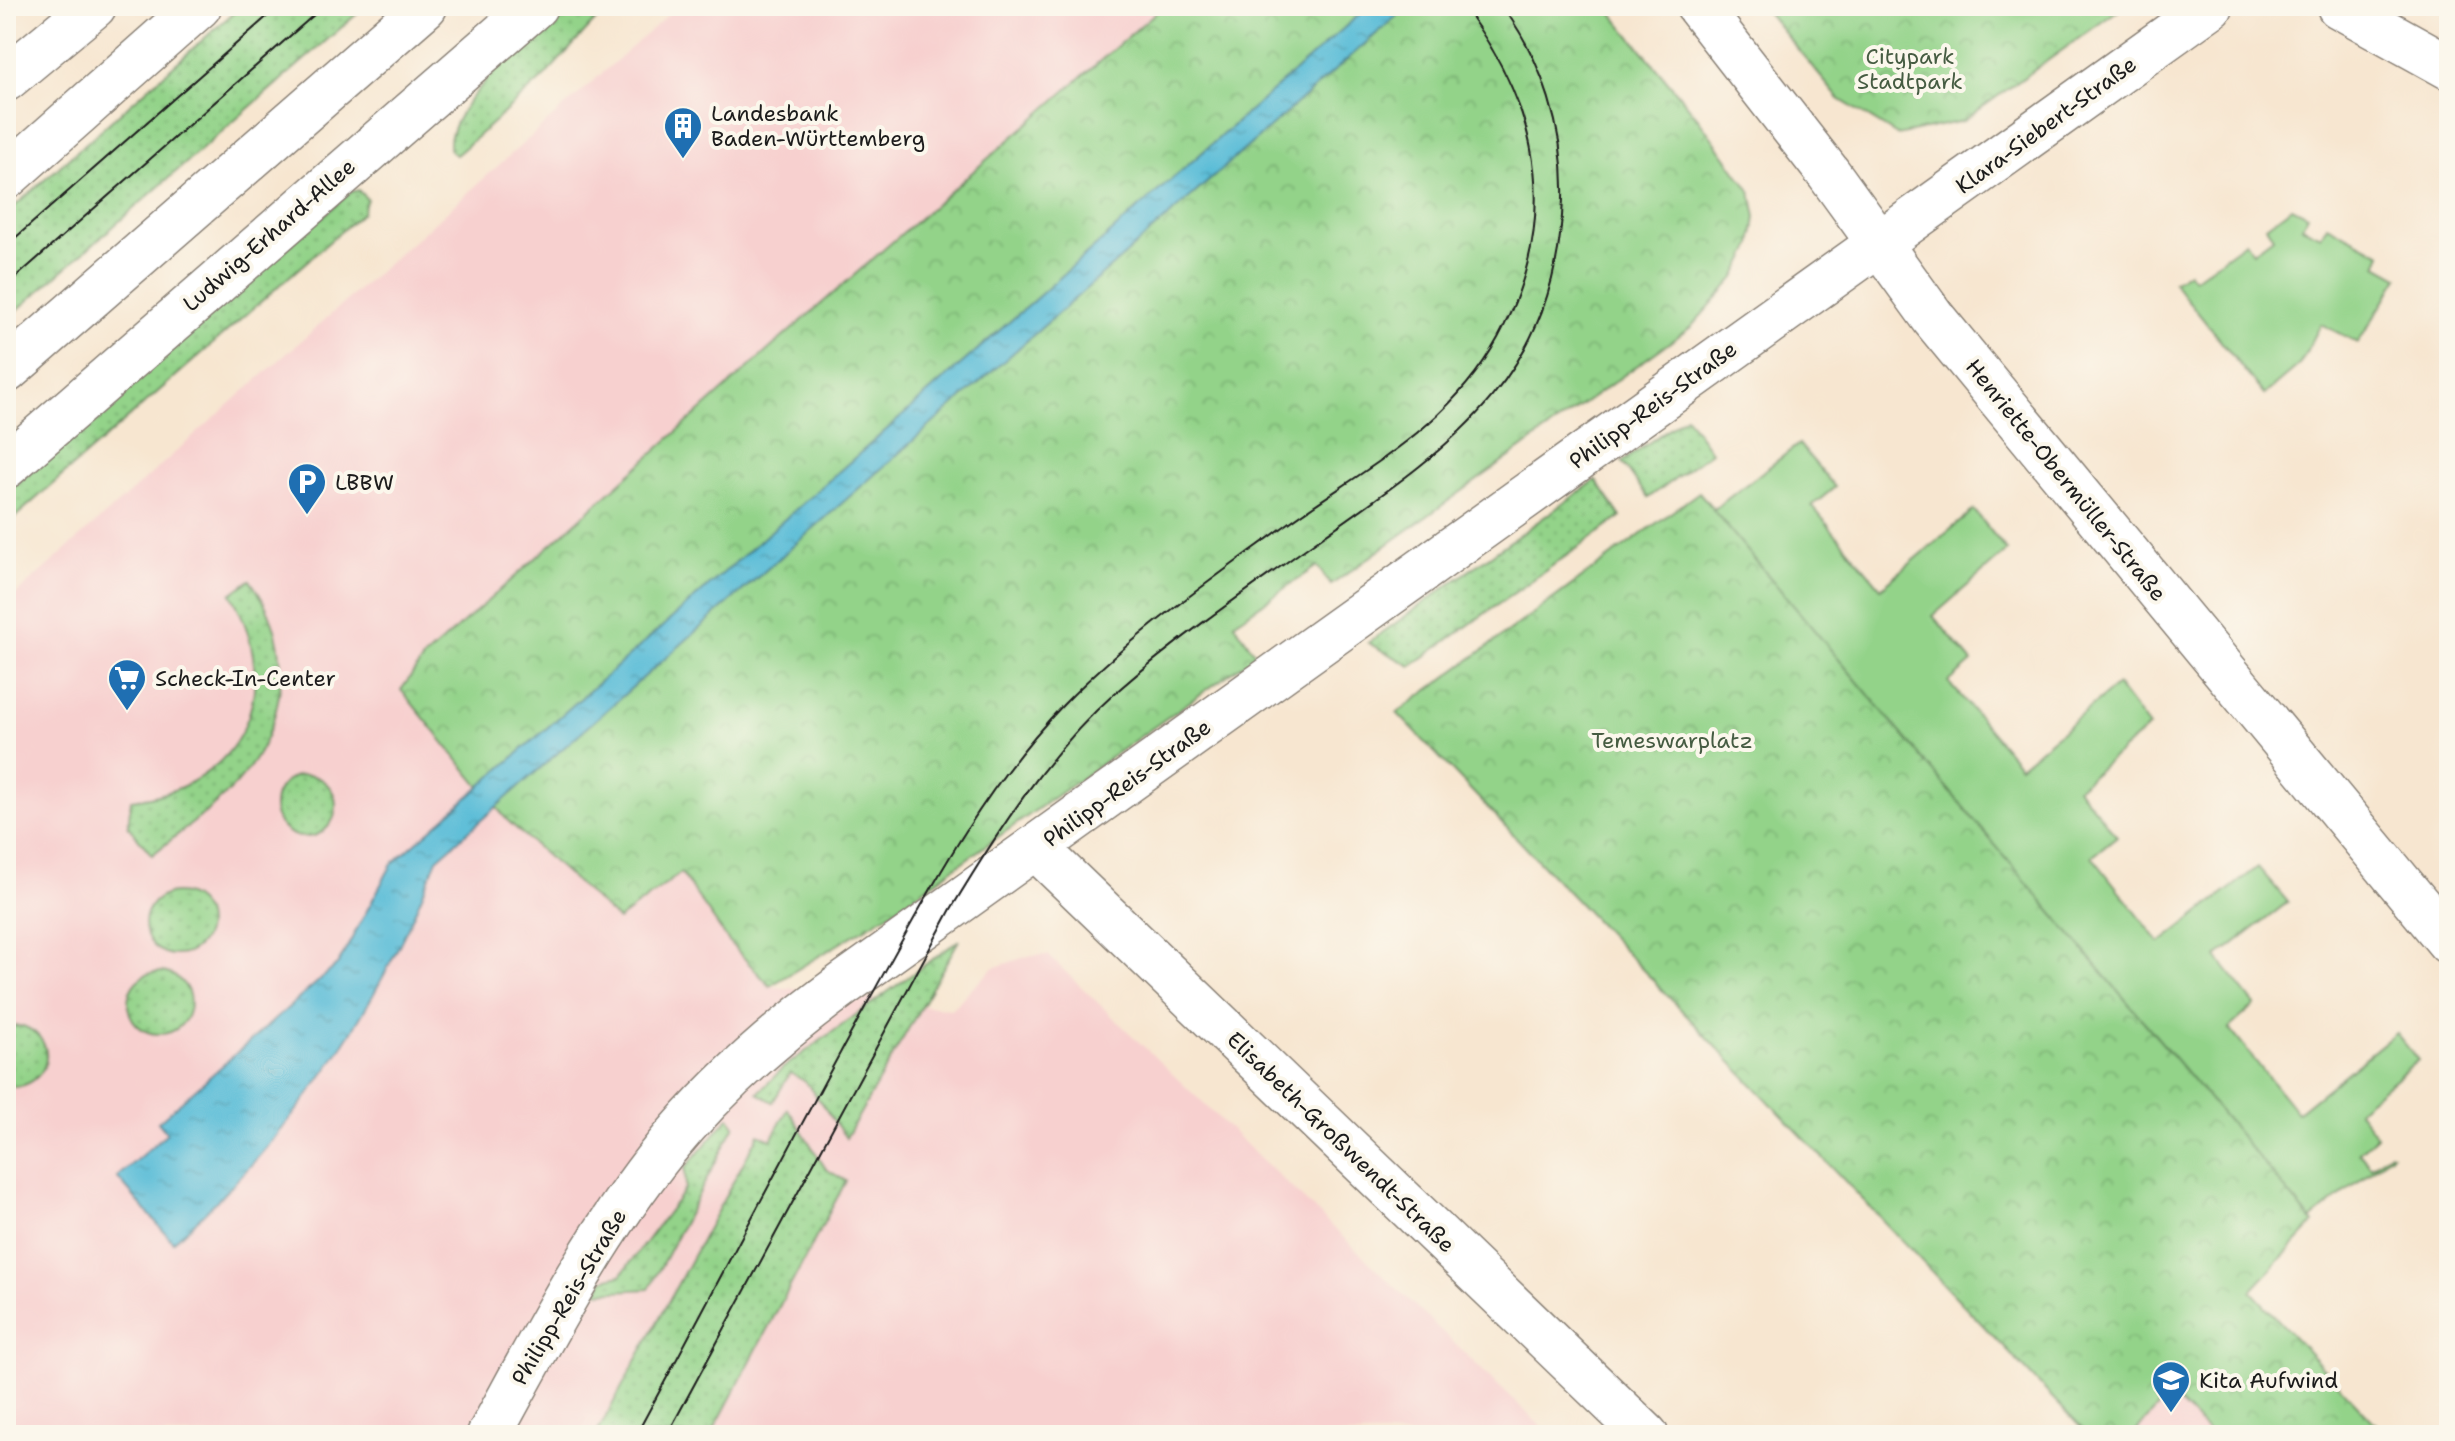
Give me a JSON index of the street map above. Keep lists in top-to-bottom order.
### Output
{
  "streets": {
    "street": [
      "Klara-Siebert-Straße",
      "Ludwig-Erhard-Allee",
      "Philipp-Reis-Straße",
      "Henriette-Obermüller-Straße",
      "Elisabeth-Großwendt-Straße"
    ]
  },
  "crossings": [
    ["Klara-Siebert-Straße", "Philipp-Reis-Straße"],
    ["Klara-Siebert-Straße", "Henriette-Obermüller-Straße"],
    ["Philipp-Reis-Straße", "Henriette-Obermüller-Straße"],
    ["Philipp-Reis-Straße", "Elisabeth-Großwendt-Straße"]
  ],
  "parks": ["Citypark Stadtpark", "Temeswarplatz"],
  "places": {
    "building": ["Landesbank Baden-Württemberg"],
    "parking": ["LBBW"],
    "supermarket": ["Scheck-In-Center"],
    "school or university": ["Kita Aufwind"]
  }
}
